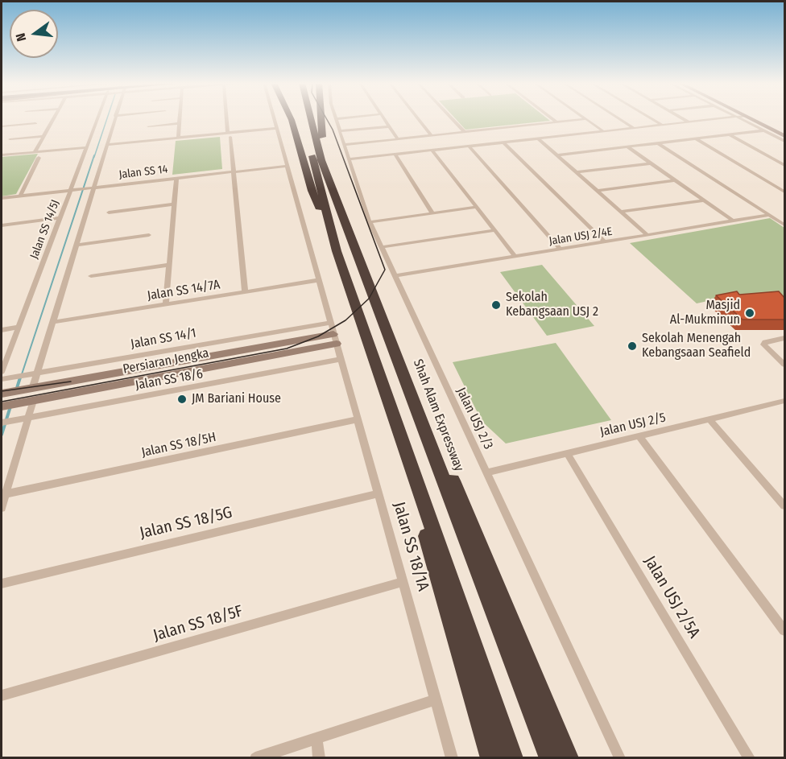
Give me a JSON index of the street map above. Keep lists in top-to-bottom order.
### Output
{
  "streets": {
    "highway": ["Shah Alam Expressway"],
    "main road": ["Persiaran Jengka"],
    "street": [
      "Jalan SS 14",
      "Jalan SS 14/5J",
      "Jalan USJ 2/4E",
      "Jalan SS 14/7A",
      "Jalan SS 14/1",
      "Jalan SS 18/6",
      "Jalan USJ 2/3",
      "Jalan USJ 2/5",
      "Jalan SS 18/5H",
      "Jalan SS 18/5G",
      "Jalan SS 18/1A",
      "Jalan USJ 2/5A",
      "Jalan SS 18/5F"
    ]
  },
  "crossings": [
    ["Jalan SS 14", "Jalan SS 14/5J"],
    ["Jalan SS 14", "Jalan SS 18/1A"],
    ["Jalan USJ 2/4E", "Jalan USJ 2/3"],
    ["Jalan SS 14/7A", "Jalan SS 18/1A"],
    ["Jalan SS 14/1", "Jalan SS 18/1A"],
    ["Persiaran Jengka", "Jalan SS 18/1A"],
    ["Jalan SS 18/6", "Jalan SS 18/1A"],
    ["Jalan USJ 2/3", "Jalan USJ 2/5"],
    ["Jalan USJ 2/5", "Jalan USJ 2/5A"],
    ["Jalan SS 18/5H", "Jalan SS 18/1A"],
    ["Jalan SS 18/5G", "Jalan SS 18/1A"],
    ["Jalan SS 18/1A", "Jalan SS 18/5F"]
  ],
  "places": [
    "Sekolah Kebangsaan USJ 2",
    "Masjid Al-Mukminun",
    "Sekolah Menengah Kebangsaan Seafield",
    "JM Bariani House"
  ],
  "north": "left"
}
